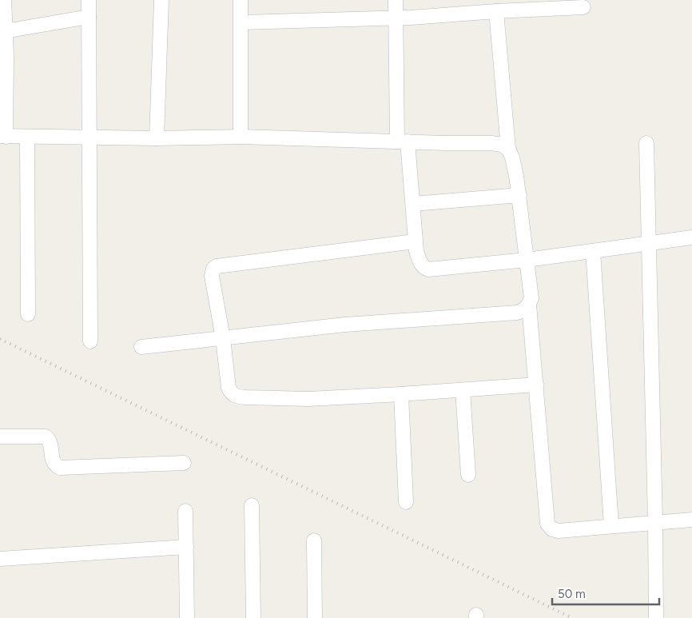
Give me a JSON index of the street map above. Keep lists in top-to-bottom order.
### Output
{
  "scale_bar": "50 m"
}
